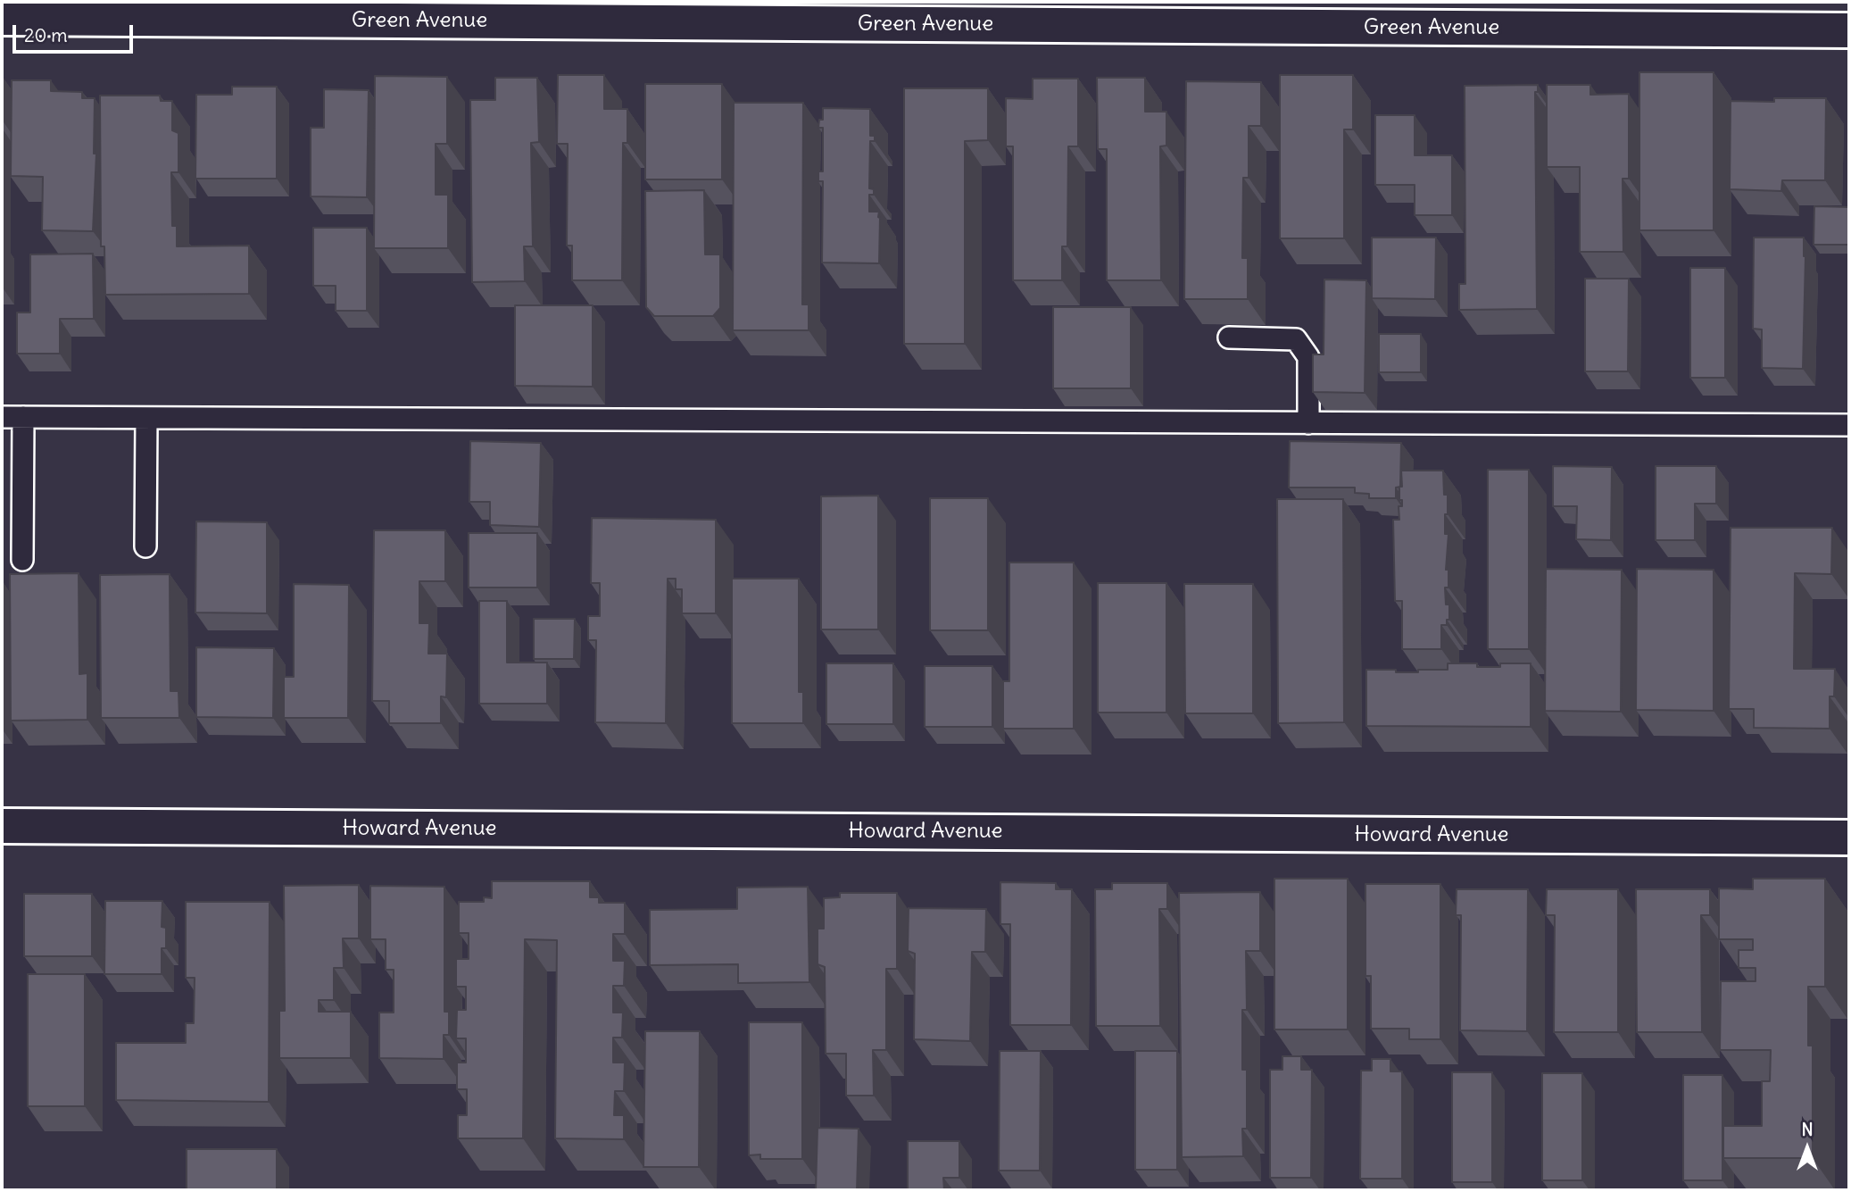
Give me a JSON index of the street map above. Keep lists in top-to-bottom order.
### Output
{
  "streets": {
    "street": ["Green Avenue", "Howard Avenue"]
  },
  "scale_bar": "20 m",
  "north": "top"
}
